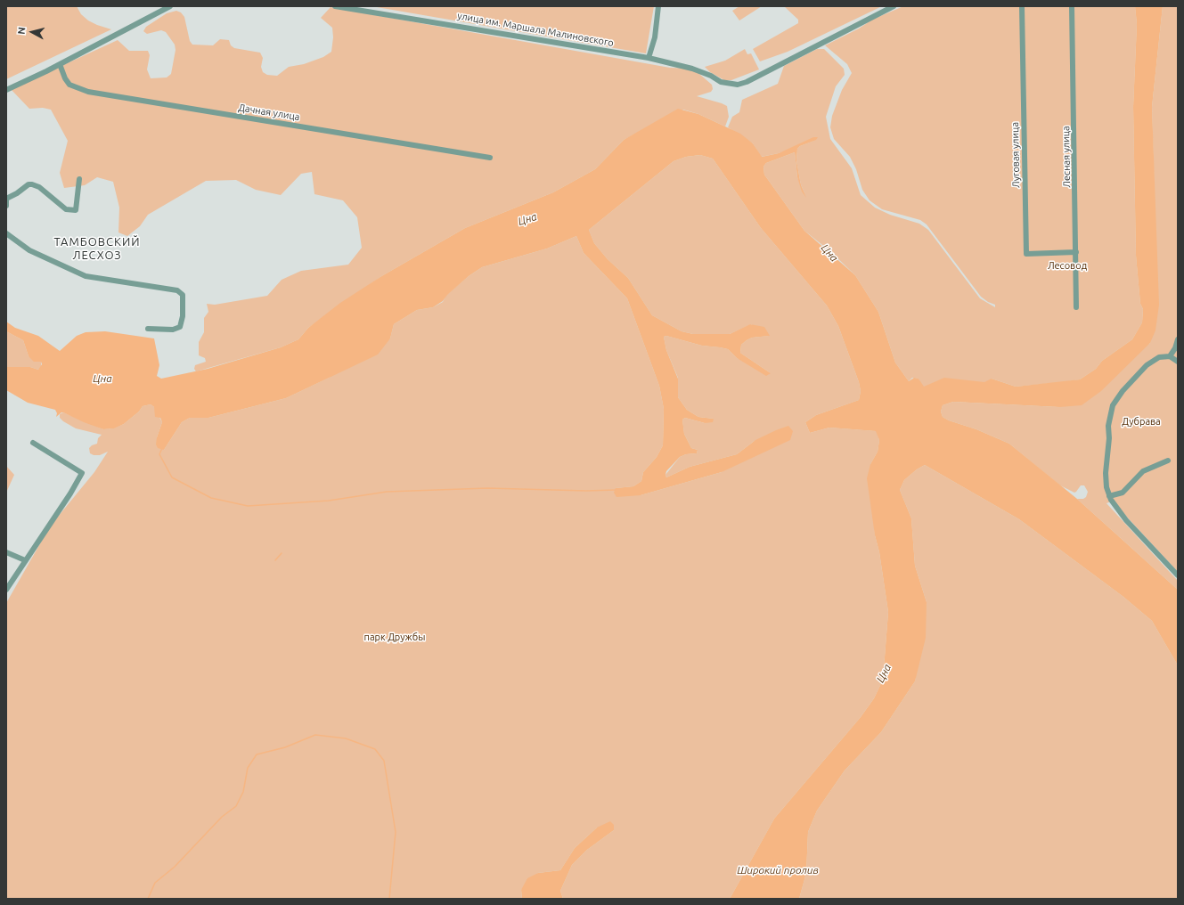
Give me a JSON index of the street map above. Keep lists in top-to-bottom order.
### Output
{
  "streets": {
    "street": [
      "улица им. Маршала Малиновского",
      "Дачная улица",
      "Луговая улица",
      "Лесная улица"
    ]
  },
  "crossings": [
    ["Луговая улица", "Лесная улица"]
  ],
  "districts": ["ТАМБОВСКИЙ ЛЕСХОЗ"],
  "water": ["Цна", "Широкий пролив"],
  "parks": ["Лесовод", "Дубрава", "парк Дружбы"],
  "north": "left"
}
